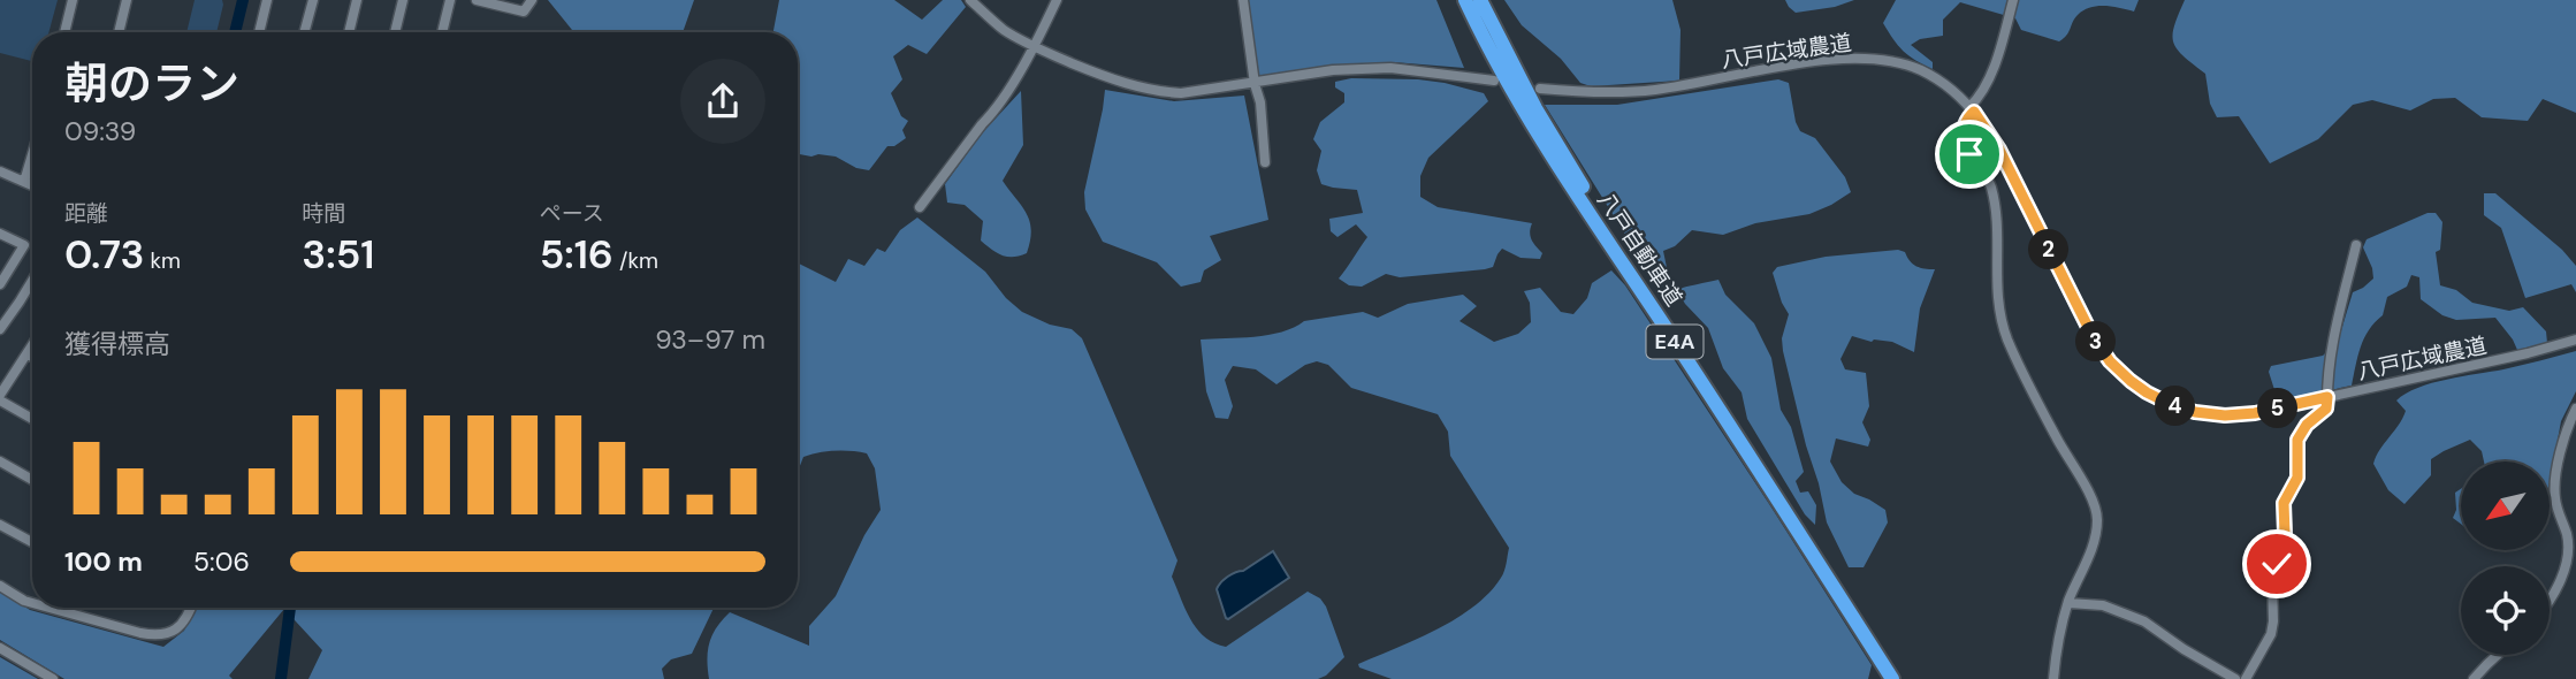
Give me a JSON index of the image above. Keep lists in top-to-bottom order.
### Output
{
  "streets": {
    "highway": ["八戸自動車道", "E4A"],
    "street": ["八戸広域農道"]
  },
  "north": "bottom left",
  "page": {
    "heading": ["朝のラン", "09:39"],
    "stats": [
      ["距離", "0.73 km"],
      ["時間", "3:51"],
      ["ペース", "5:16 /km"]
    ],
    "pins": [
      "2",
      "3",
      "4",
      "5"
    ],
    "chart": ["獲得標高", "93–97 m"],
    "list": [
      {
        "name": "100 m",
        "note": "5:06"
      }
    ]
  }
}
